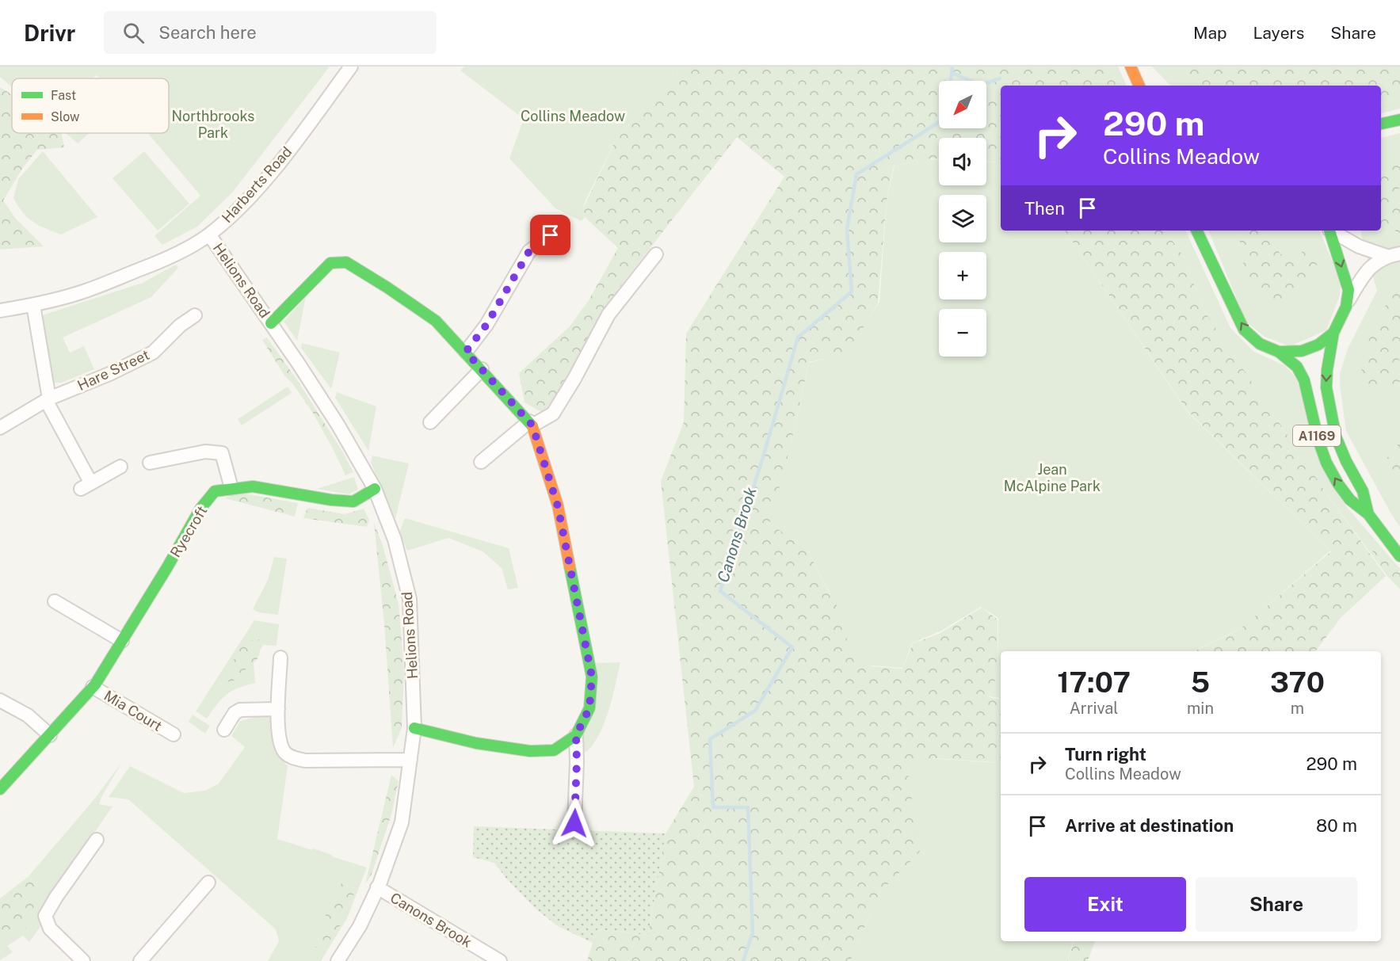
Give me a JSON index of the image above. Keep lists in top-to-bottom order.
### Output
{
  "streets": {
    "street": [
      "Harberts Road",
      "Helions Road",
      "Hare Street",
      "A1169",
      "Ryecroft",
      "Mia Court",
      "Canons Brook"
    ]
  },
  "crossings": [
    ["Harberts Road", "Helions Road"],
    ["Helions Road", "Ryecroft"],
    ["Helions Road", "Canons Brook"],
    ["Ryecroft", "Mia Court"]
  ],
  "water": ["Canons Brook"],
  "parks": ["Northbrooks Park", "Collins Meadow", "Jean McAlpine Park"],
  "legend": ["Fast", "Slow"],
  "north": "bottom left",
  "page": {
    "header": "Drivr",
    "search": "Search here",
    "nav": ["Map", "Layers", "Share"],
    "map_buttons": ["+", "−"],
    "turn": ["290 m", "Collins Meadow"],
    "then": "Then",
    "eta": [
      "17:07",
      "Arrival",
      "5",
      "min",
      "370",
      "m"
    ],
    "list": [
      {
        "name": "Turn right",
        "note": "Collins Meadow",
        "value": "290 m"
      },
      {
        "name": "Arrive at destination",
        "value": "80 m"
      }
    ],
    "buttons": ["Exit", "Share"]
  }
}
